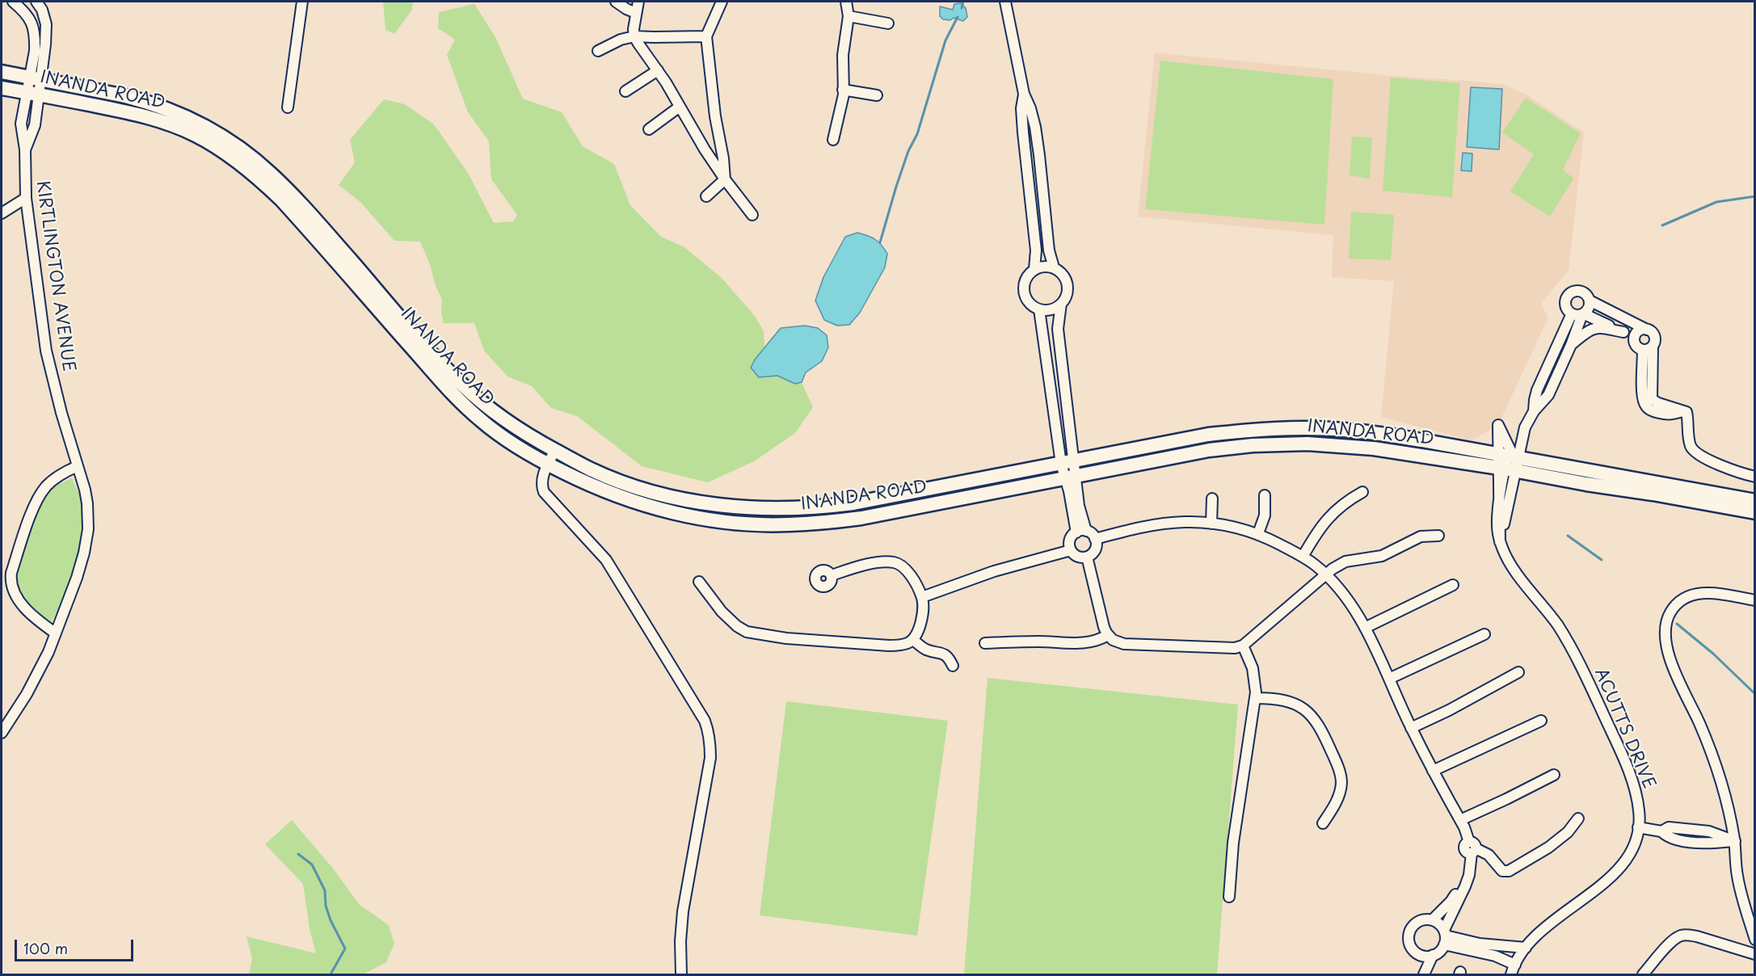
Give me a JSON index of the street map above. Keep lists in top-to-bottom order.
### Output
{
  "streets": {
    "main road": ["INANDA ROAD"],
    "street": ["KIRTLINGTON AVENUE", "ACUTTS DRIVE"]
  },
  "crossings": [
    ["INANDA ROAD", "KIRTLINGTON AVENUE"],
    ["INANDA ROAD", "ACUTTS DRIVE"]
  ],
  "scale_bar": "100 m"
}
